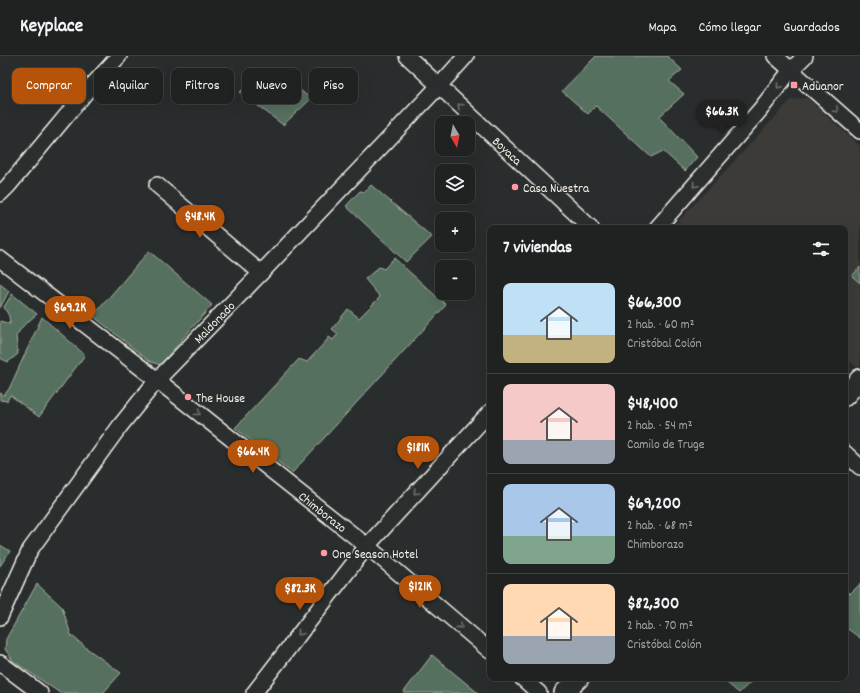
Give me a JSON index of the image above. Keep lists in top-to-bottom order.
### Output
{
  "streets": {
    "street": ["Boyaca", "Maldonado", "Chimborazo"]
  },
  "crossings": [
    ["Boyaca", "Maldonado"],
    ["Maldonado", "Chimborazo"]
  ],
  "one_way": ["Boyaca", "Chimborazo"],
  "places": {
    "transit": ["Aduanor"],
    "other": ["Casa Nuestra", "The House", "One Season Hotel"]
  },
  "north": "bottom",
  "page": {
    "header": "Keyplace",
    "nav": ["Mapa", "Cómo llegar", "Guardados"],
    "chip": [
      "Comprar",
      "Alquilar",
      "Filtros",
      "Nuevo",
      "Piso"
    ],
    "price": [
      "$66.3K",
      "$48.4K",
      "$69.2K",
      "$181K",
      "$66.4K",
      "$121K",
      "$82.3K"
    ],
    "map_buttons": ["+", "−"],
    "heading": "7 viviendas",
    "list": [
      {
        "name": "$66,300",
        "note": "2 hab. · 60 m² · Cristóbal Colón"
      },
      {
        "name": "$48,400",
        "note": "2 hab. · 54 m² · Camilo de Truge"
      },
      {
        "name": "$69,200",
        "note": "2 hab. · 68 m² · Chimborazo"
      },
      {
        "name": "$82,300",
        "note": "2 hab. · 70 m² · Cristóbal Colón"
      }
    ]
  }
}
